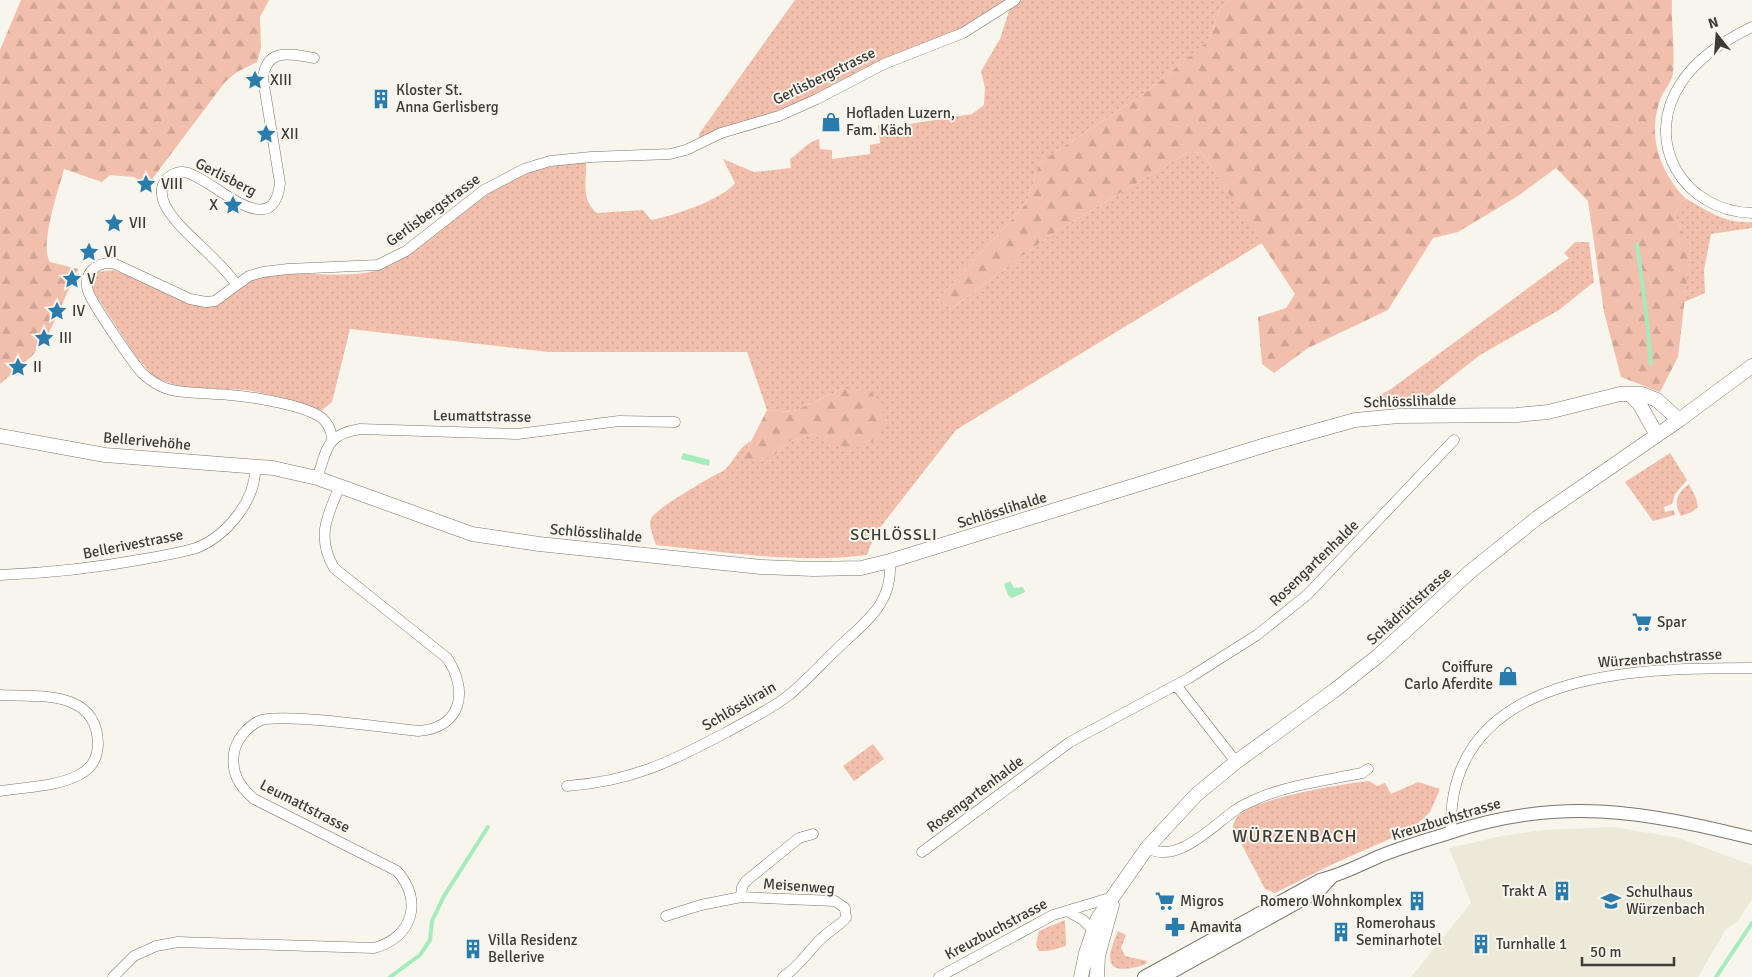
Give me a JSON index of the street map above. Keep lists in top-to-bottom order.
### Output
{
  "streets": {
    "main road": ["Schlösslihalde", "Bellerivehöhe", "Schädrütistrasse"],
    "street": [
      "Gerlisbergstrasse",
      "Gerlisberg",
      "Leumattstrasse",
      "Bellerivestrasse",
      "Rosengartenhalde",
      "Würzenbachstrasse",
      "Schlösslirain",
      "Kreuzbuchstrasse",
      "Meisenweg"
    ]
  },
  "crossings": [
    ["Gerlisbergstrasse", "Gerlisberg"],
    ["Gerlisbergstrasse", "Leumattstrasse"],
    ["Schlösslihalde", "Leumattstrasse"],
    ["Schlösslihalde", "Bellerivehöhe"],
    ["Schlösslihalde", "Schädrütistrasse"],
    ["Schlösslihalde", "Schlösslirain"],
    ["Bellerivehöhe", "Bellerivestrasse"],
    ["Schädrütistrasse", "Kreuzbuchstrasse"],
    ["Würzenbachstrasse", "Kreuzbuchstrasse"]
  ],
  "districts": ["SCHLÖSSLI", "WÜRZENBACH"],
  "places": {
    "place": [
      "XIII",
      "XII",
      "VIII",
      "X",
      "VII",
      "VI",
      "V",
      "IV",
      "III",
      "II"
    ],
    "building": [
      "Kloster St. Anna Gerlisberg",
      "Trakt A",
      "Romero Wohnkomplex",
      "Romerohaus Seminarhotel",
      "Turnhalle 1",
      "Villa Residenz Bellerive"
    ],
    "shop": ["Hofladen Luzern, Fam. Käch", "Coiffure Carlo Aferdite"],
    "supermarket": ["Spar", "Migros"],
    "school or university": ["Schulhaus Würzenbach"],
    "pharmacy": ["Amavita"]
  },
  "scale_bar": "50 m",
  "north": "top"
}
